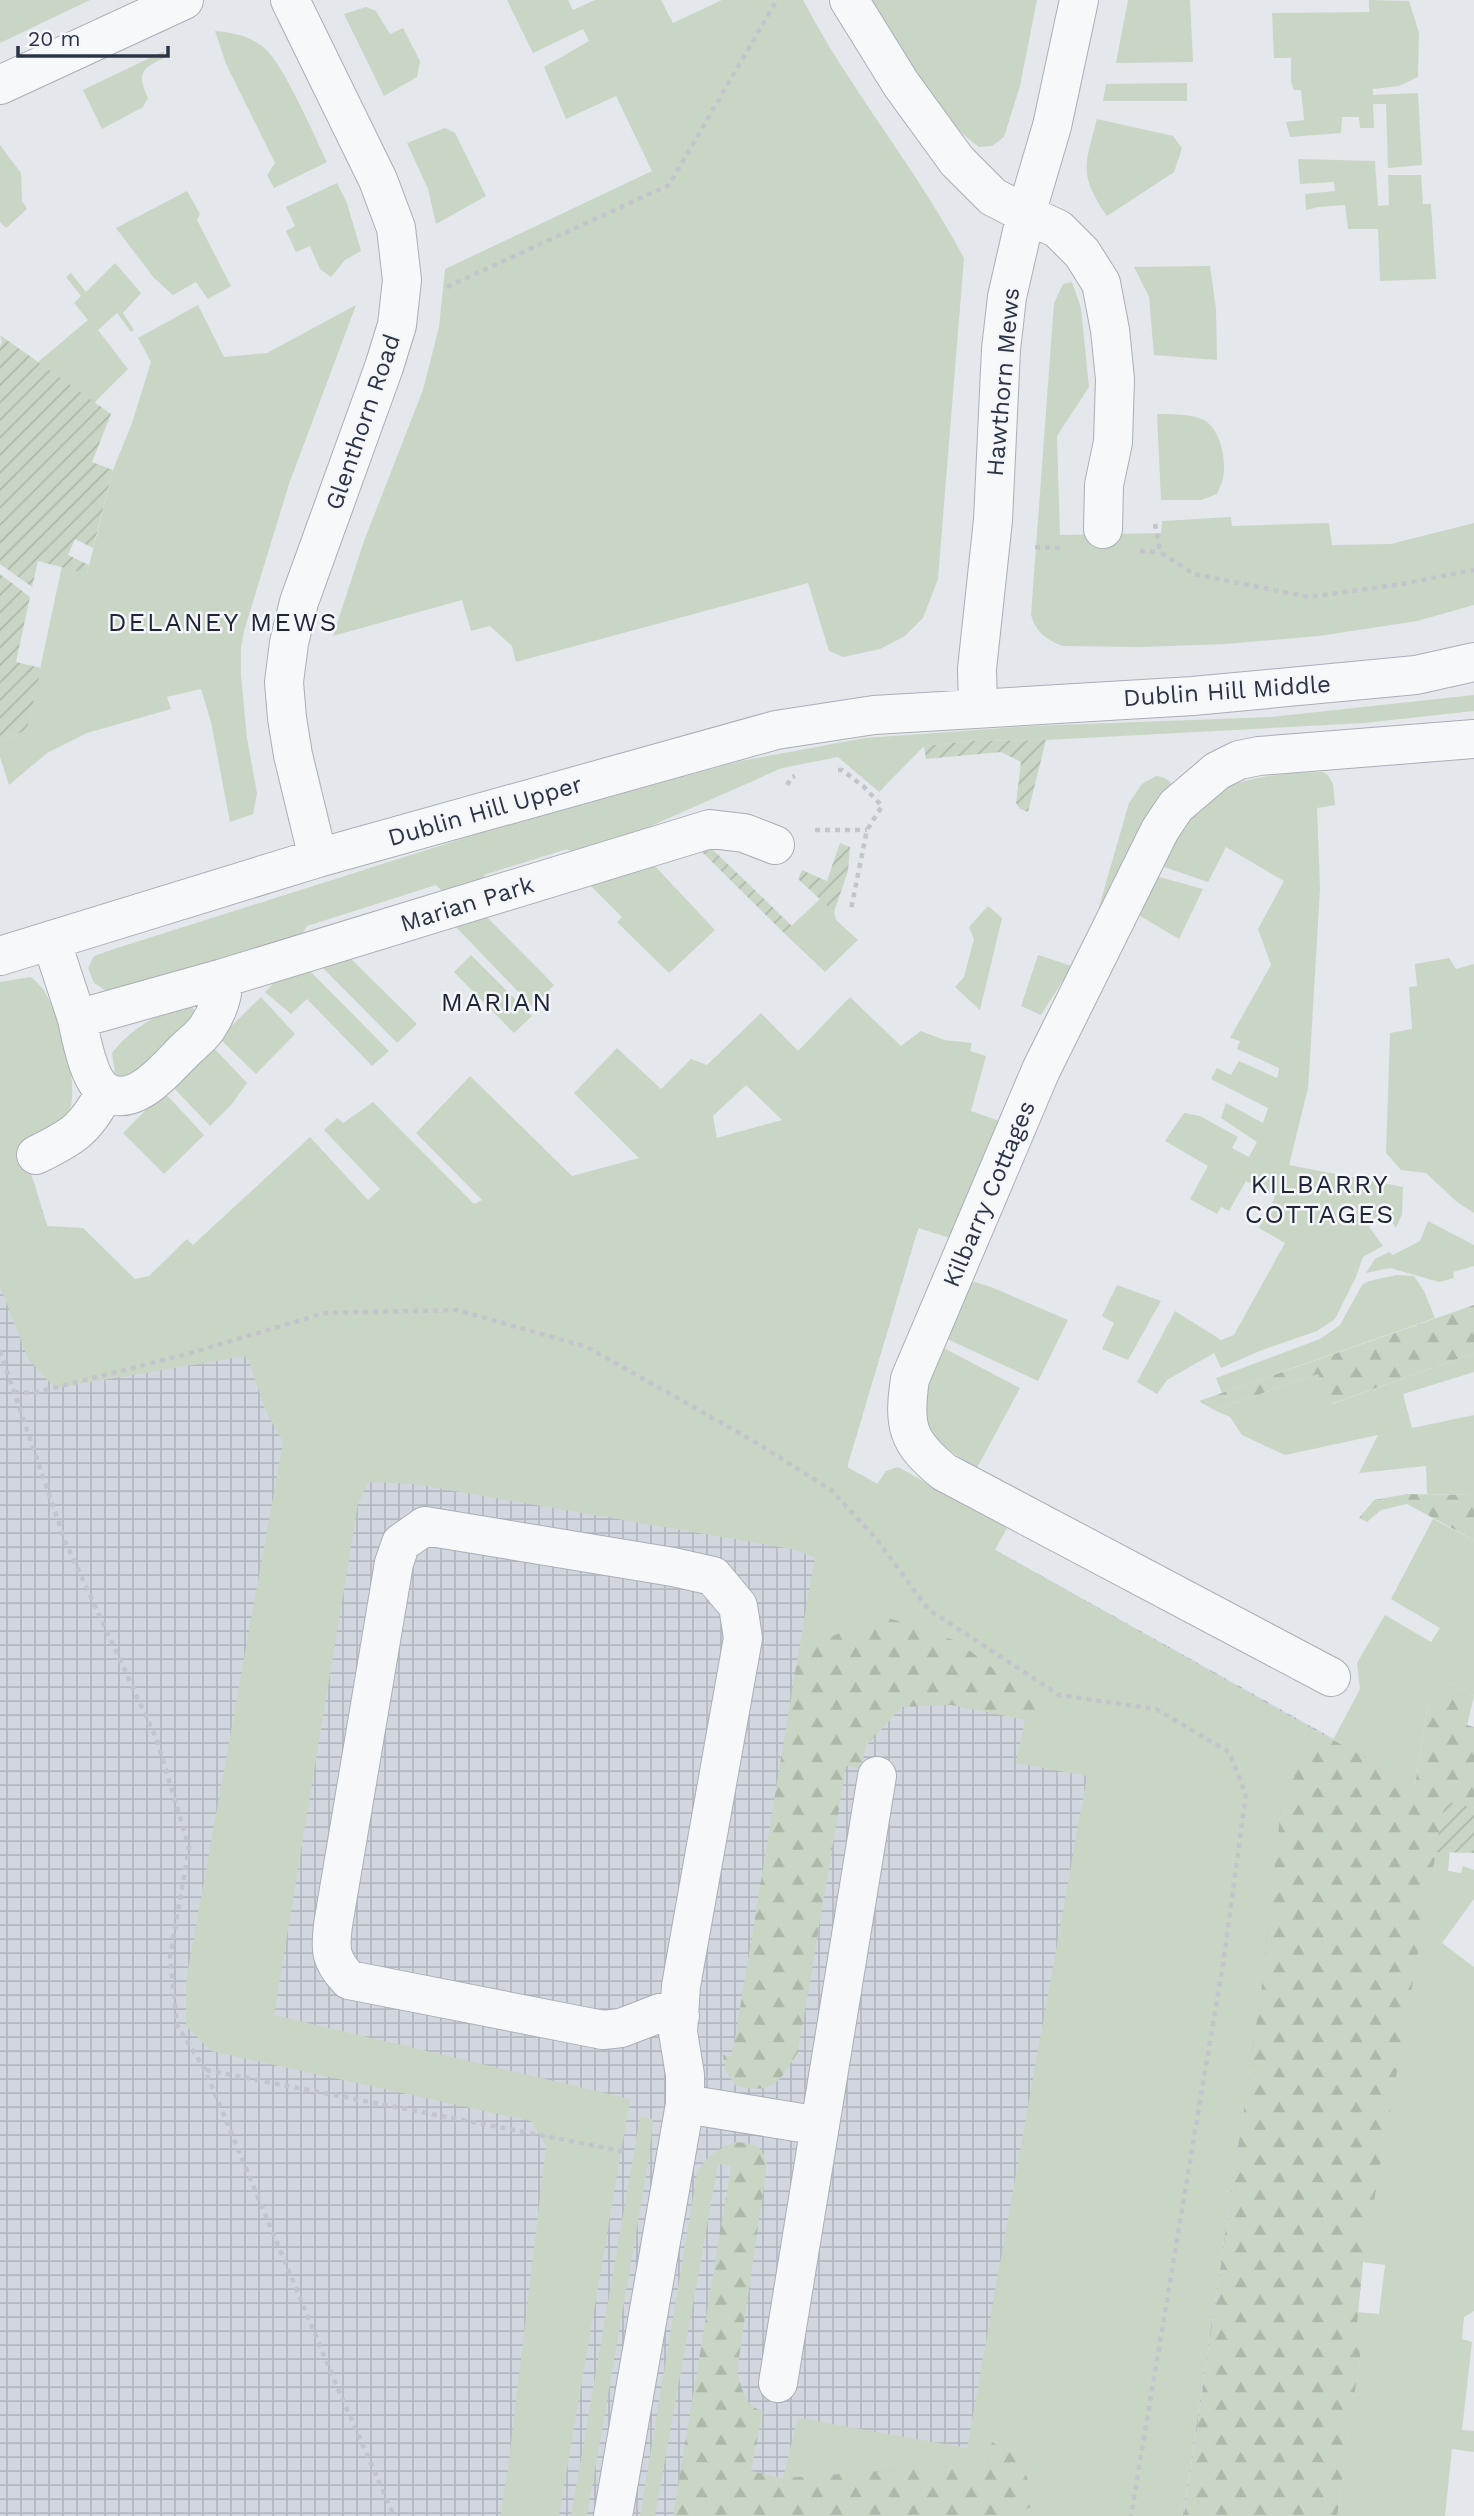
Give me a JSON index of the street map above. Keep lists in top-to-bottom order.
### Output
{
  "streets": {
    "street": [
      "Hawthorn Mews",
      "Glenthorn Road",
      "Dublin Hill Middle",
      "Dublin Hill Upper",
      "Marian Park",
      "Kilbarry Cottages"
    ]
  },
  "crossings": [
    ["Hawthorn Mews", "Dublin Hill Middle"],
    ["Hawthorn Mews", "Dublin Hill Upper"],
    ["Glenthorn Road", "Dublin Hill Upper"],
    ["Dublin Hill Middle", "Dublin Hill Upper"]
  ],
  "districts": ["DELANEY MEWS", "MARIAN", "KILBARRY COTTAGES"],
  "scale_bar": "20 m"
}
